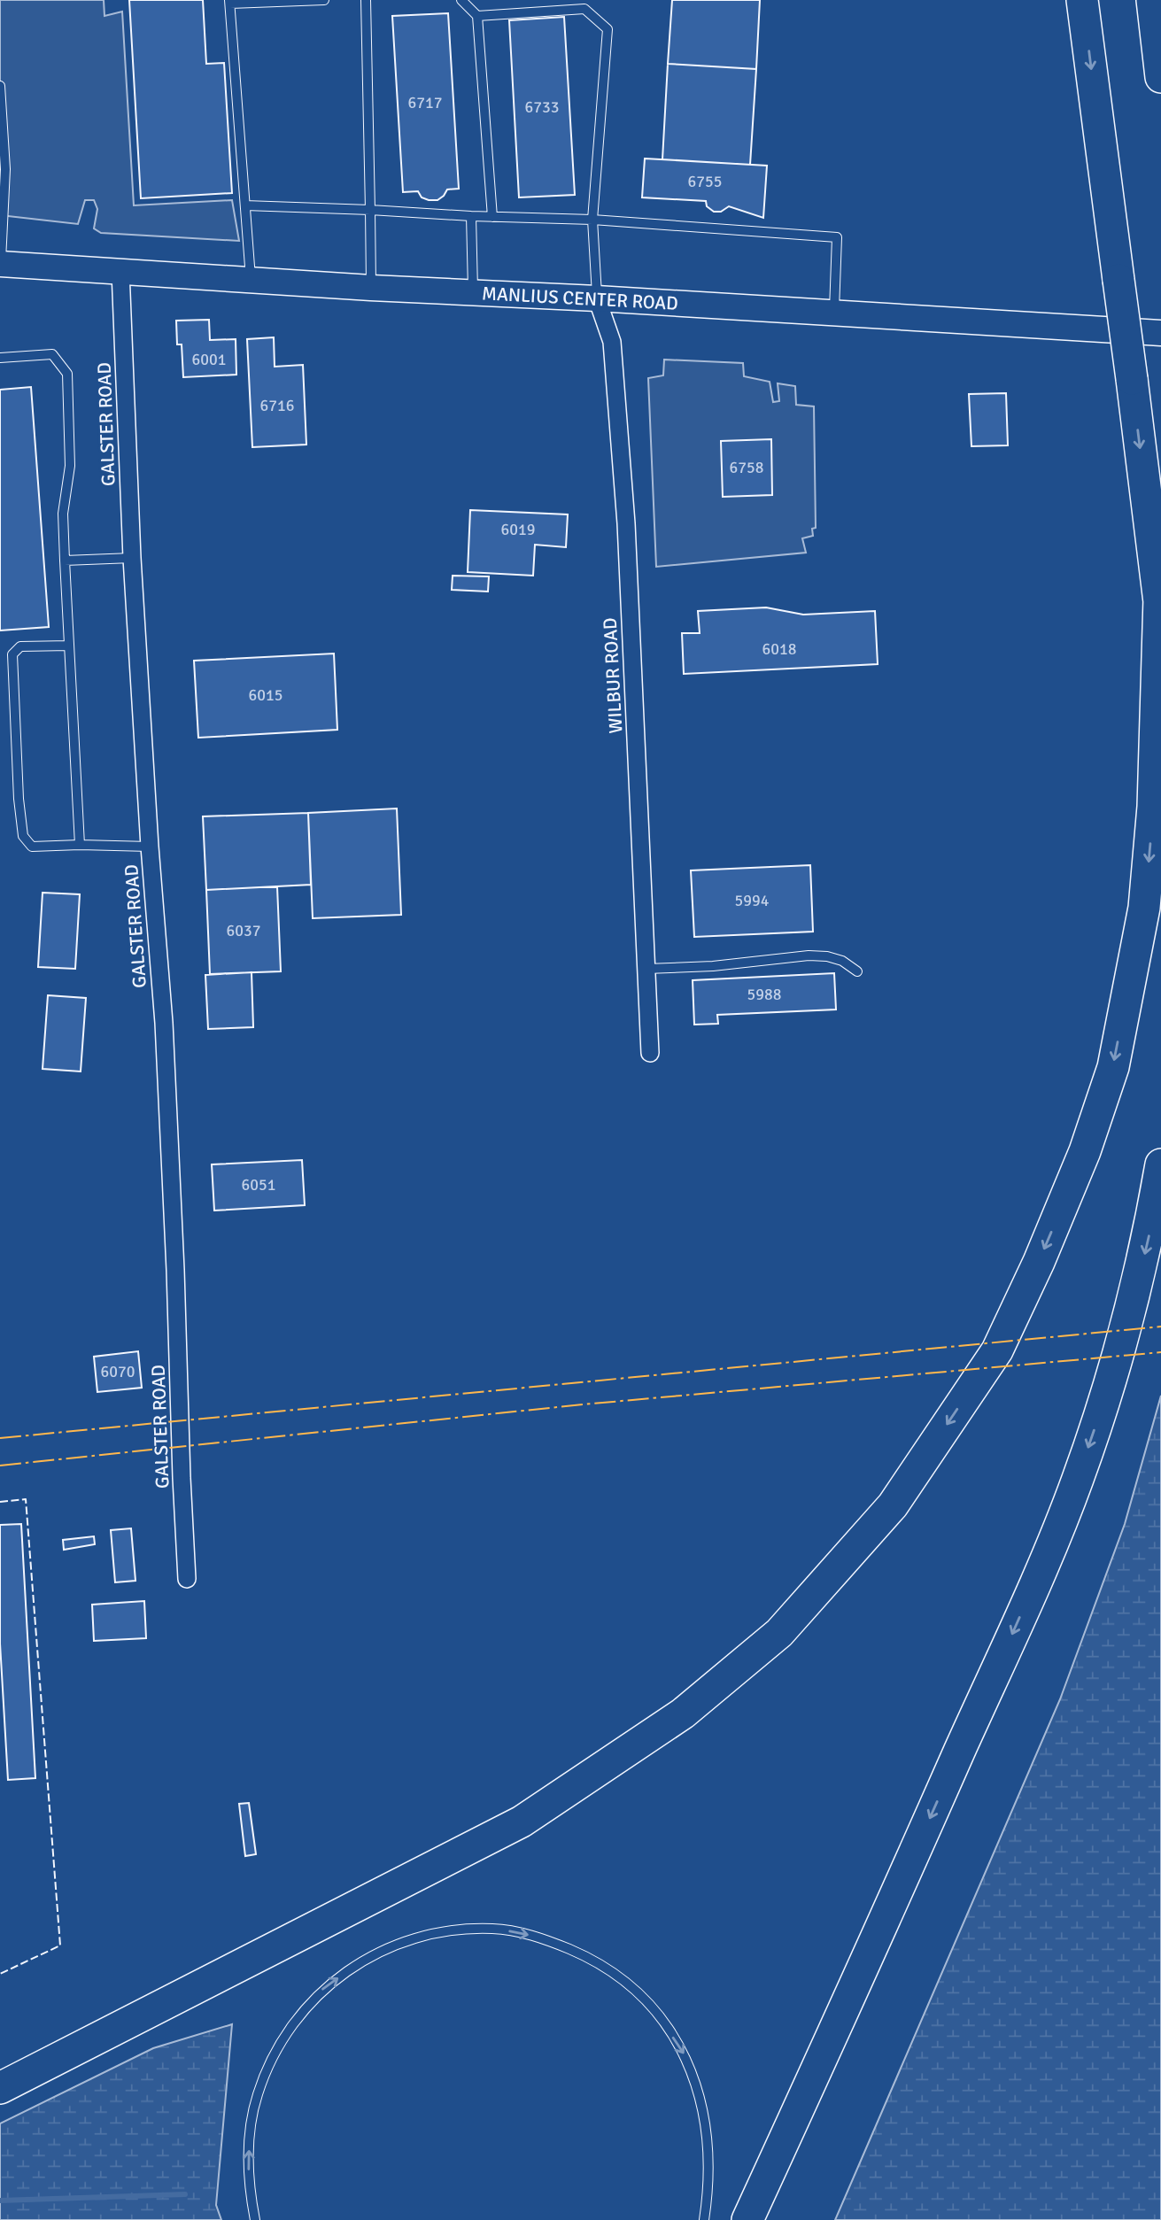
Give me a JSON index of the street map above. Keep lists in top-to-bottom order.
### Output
{
  "streets": {
    "main road": ["MANLIUS CENTER ROAD"],
    "street": ["GALSTER ROAD", "WILBUR ROAD"]
  },
  "crossings": [
    ["MANLIUS CENTER ROAD", "GALSTER ROAD"],
    ["MANLIUS CENTER ROAD", "WILBUR ROAD"]
  ],
  "house_numbers": [
    "6717",
    "6733",
    "6755",
    "6001",
    "6716",
    "6758",
    "6019",
    "6018",
    "6015",
    "5994",
    "6037",
    "5988",
    "6051",
    "6070"
  ]
}
